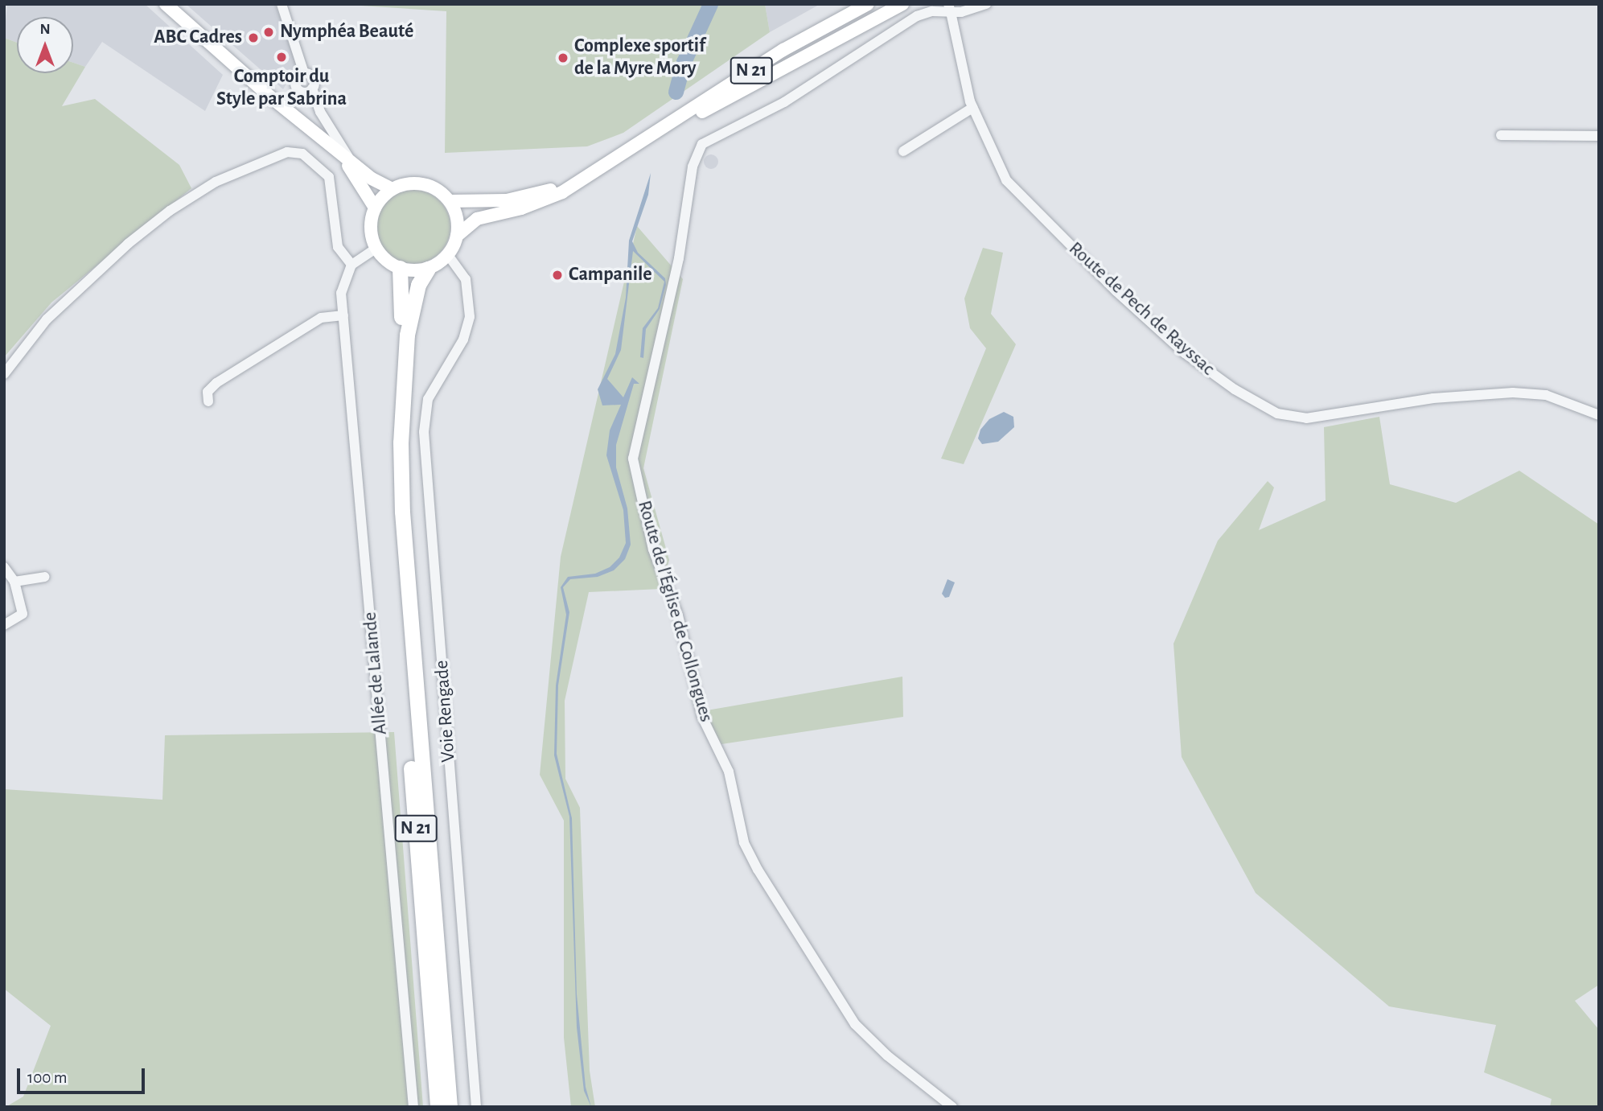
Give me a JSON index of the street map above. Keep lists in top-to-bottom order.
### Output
{
  "streets": {
    "highway": ["N 21"],
    "street": [
      "Route de Pech de Rayssac",
      "Route de l’Église de Collongues",
      "Allée de Lalande",
      "Voie Rengade"
    ]
  },
  "crossings": [
    ["N 21", "Voie Rengade"],
    ["Route de Pech de Rayssac", "Route de l’Église de Collongues"]
  ],
  "places": [
    "Nymphéa Beauté",
    "ABC Cadres",
    "Comptoir du Style par Sabrina",
    "Complexe sportif de la Myre Mory",
    "Campanile"
  ],
  "scale_bar": "100 m",
  "north": "top"
}
